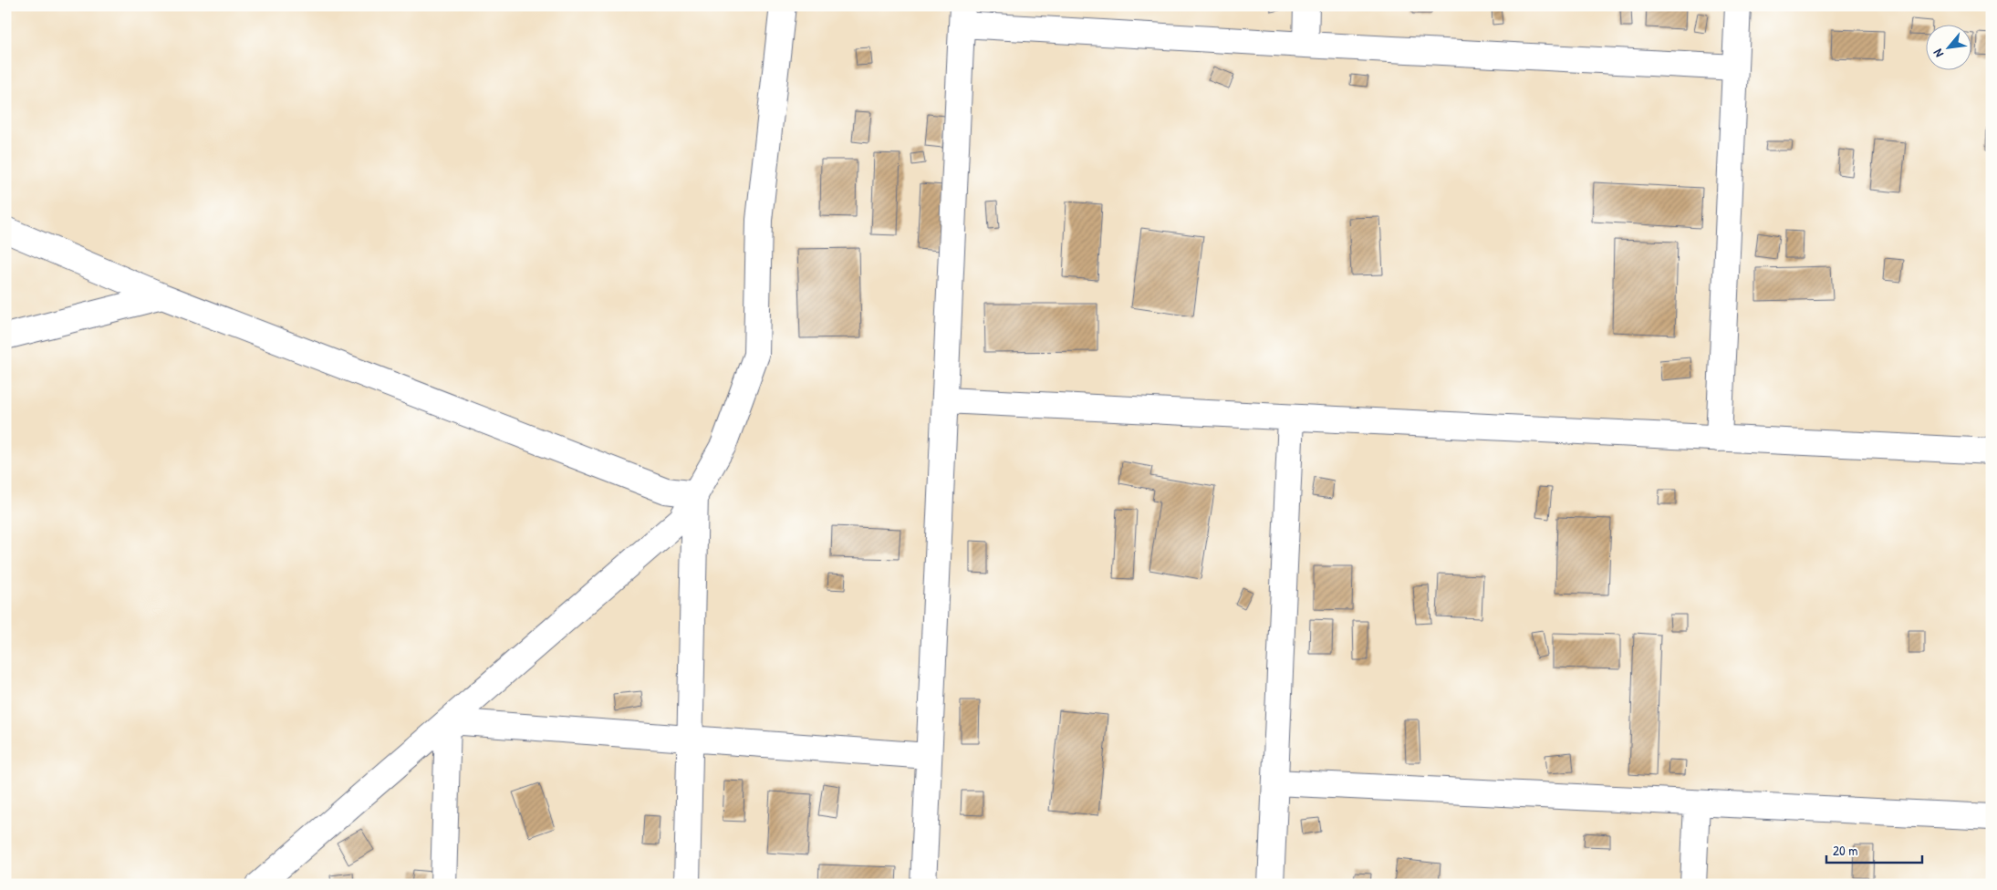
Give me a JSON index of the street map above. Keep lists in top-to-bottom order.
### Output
{
  "scale_bar": "20 m",
  "north": "bottom left"
}
